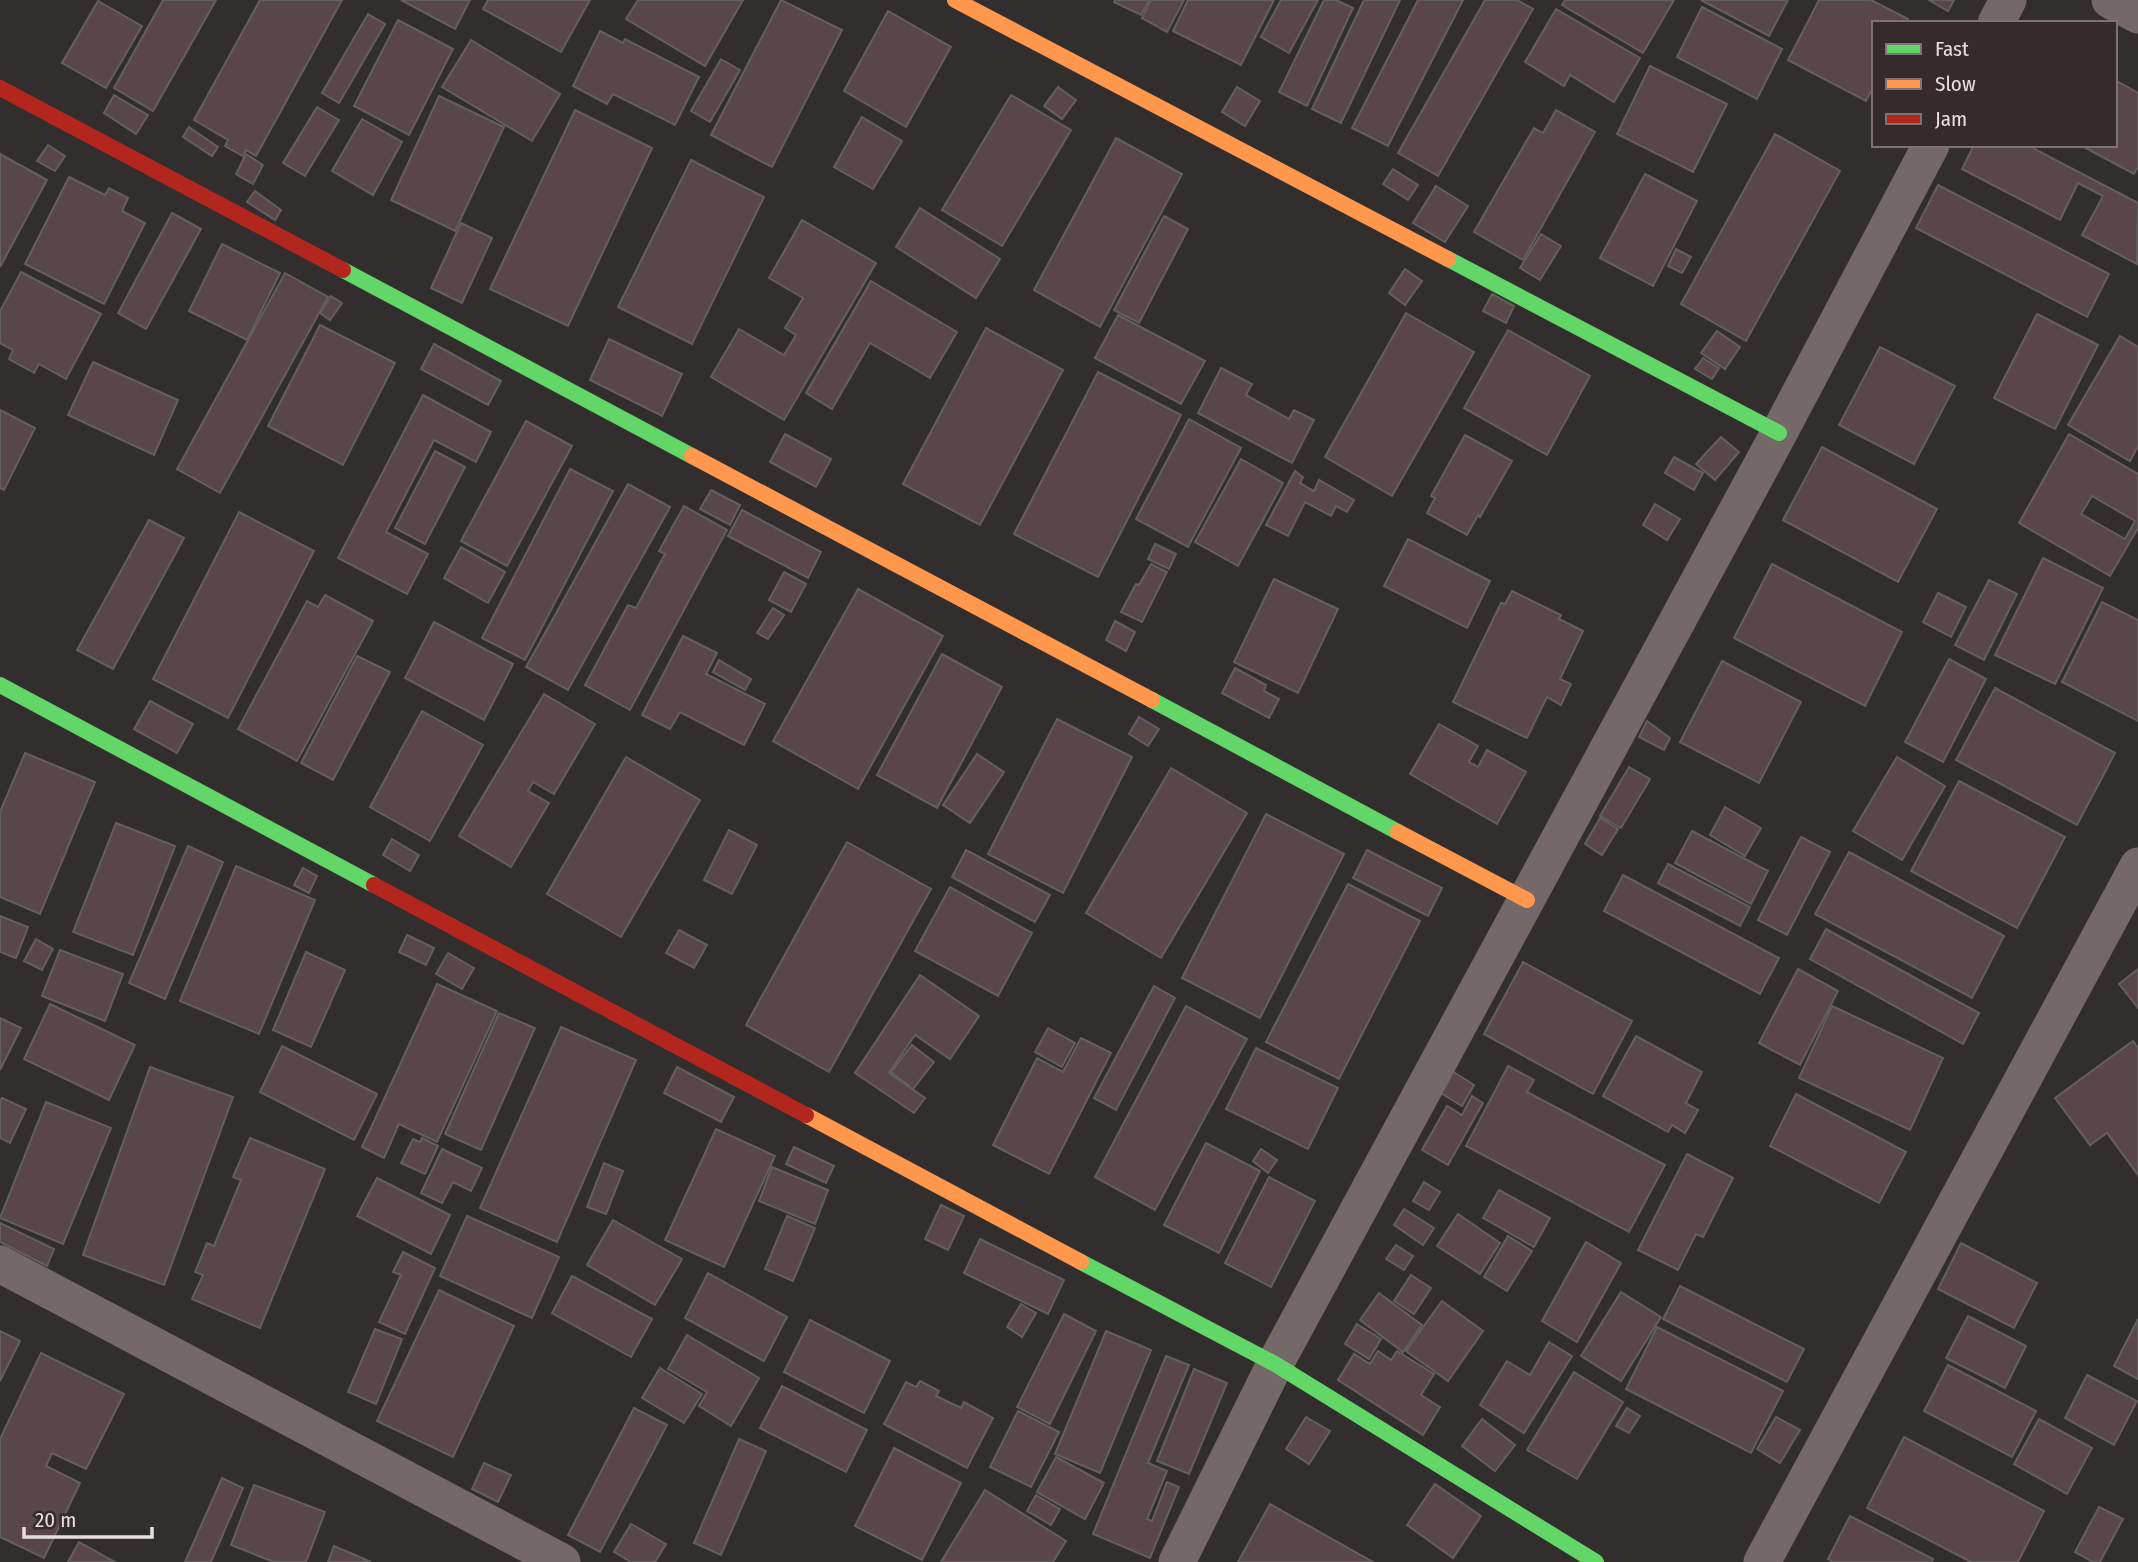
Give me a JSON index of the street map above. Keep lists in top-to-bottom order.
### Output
{
  "legend": ["Fast", "Slow", "Jam"],
  "scale_bar": "20 m"
}
